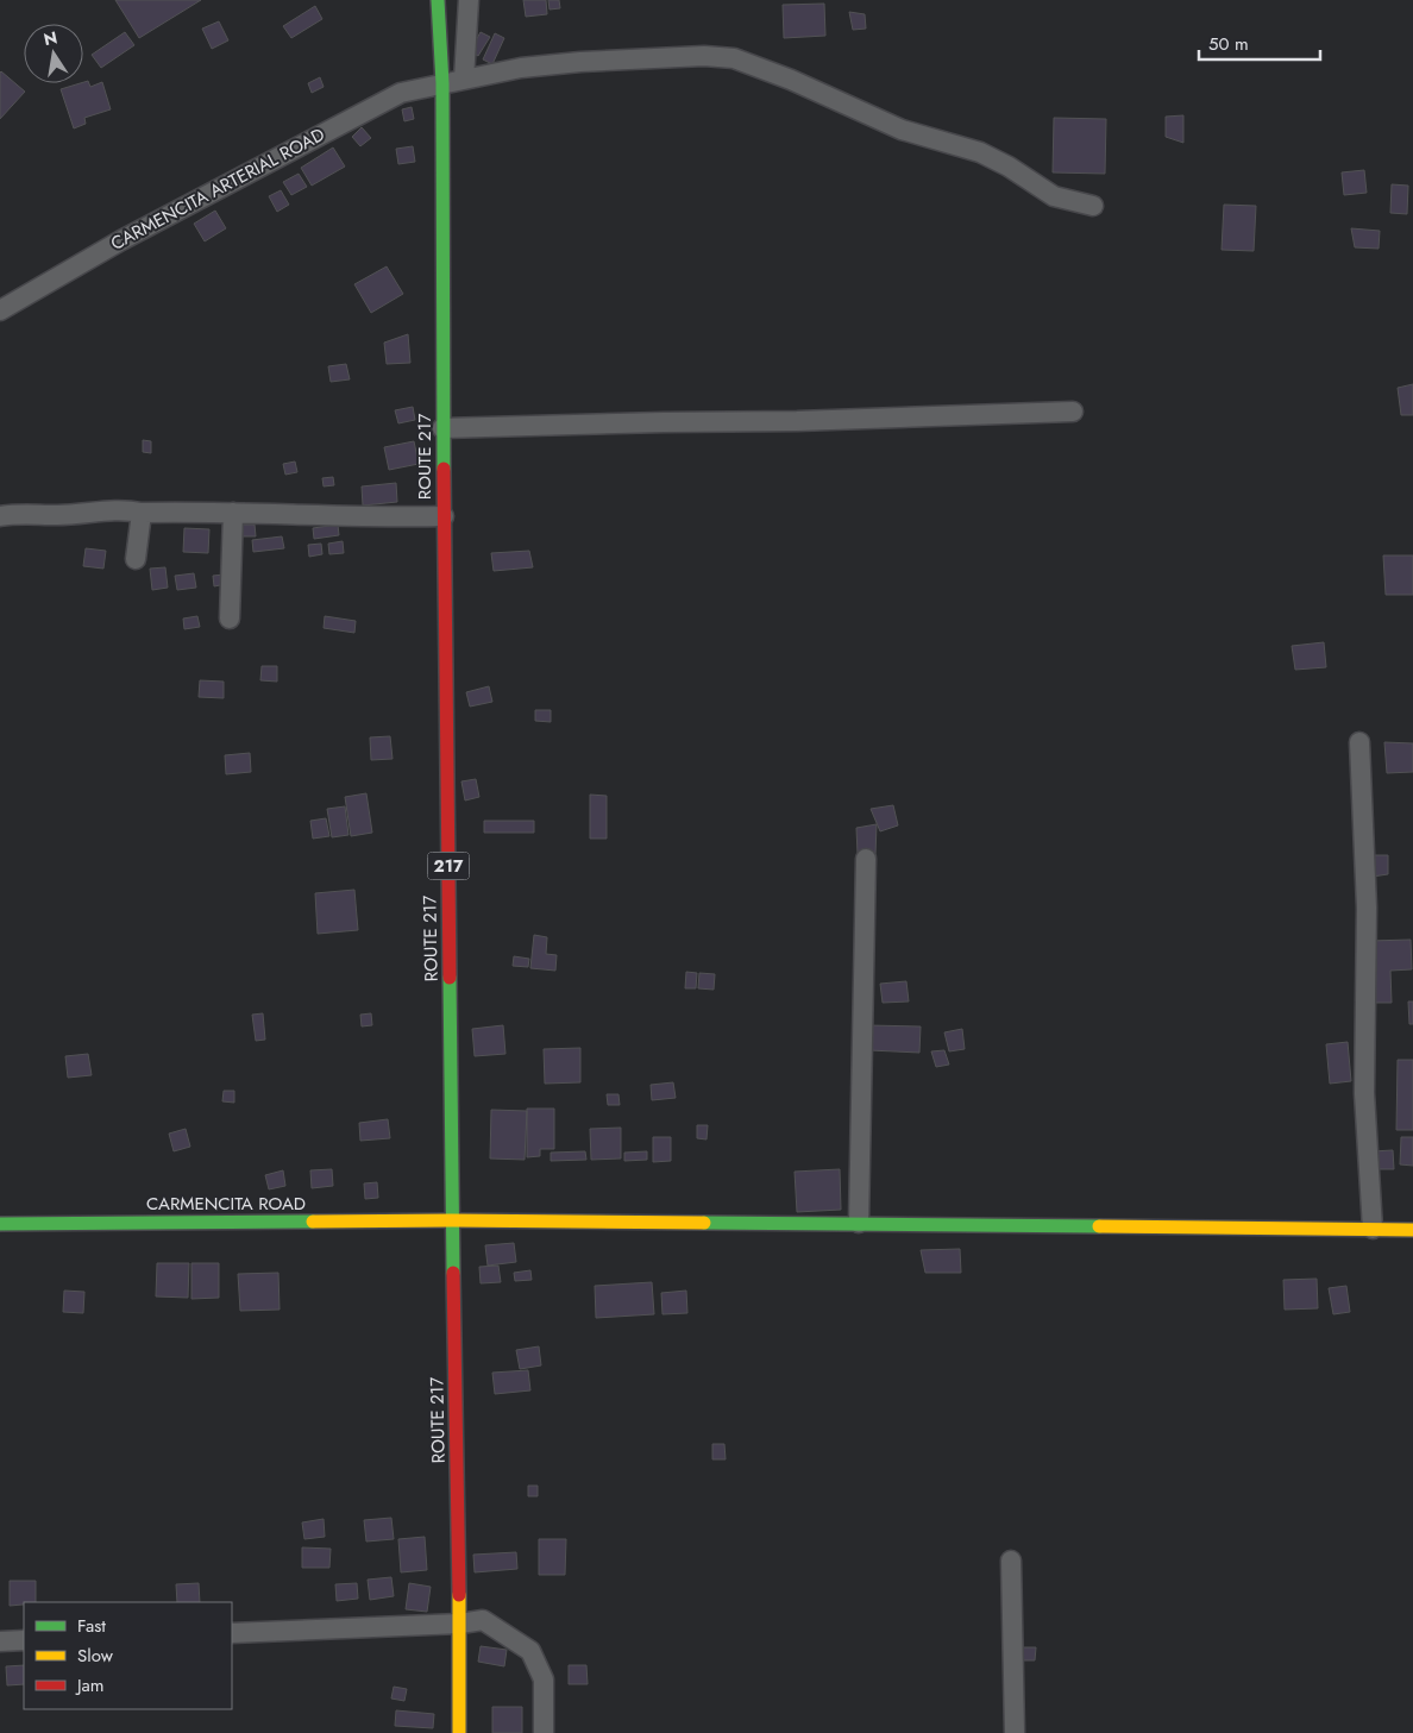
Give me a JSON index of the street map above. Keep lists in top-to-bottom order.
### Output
{
  "streets": {
    "main road": ["ROUTE 217", "217", "CARMENCITA ROAD"],
    "street": ["CARMENCITA ARTERIAL ROAD"]
  },
  "crossings": [
    ["CARMENCITA ARTERIAL ROAD", "ROUTE 217"],
    ["ROUTE 217", "CARMENCITA ROAD"]
  ],
  "legend": ["Fast", "Slow", "Jam"],
  "scale_bar": "50 m",
  "north": "top"
}
